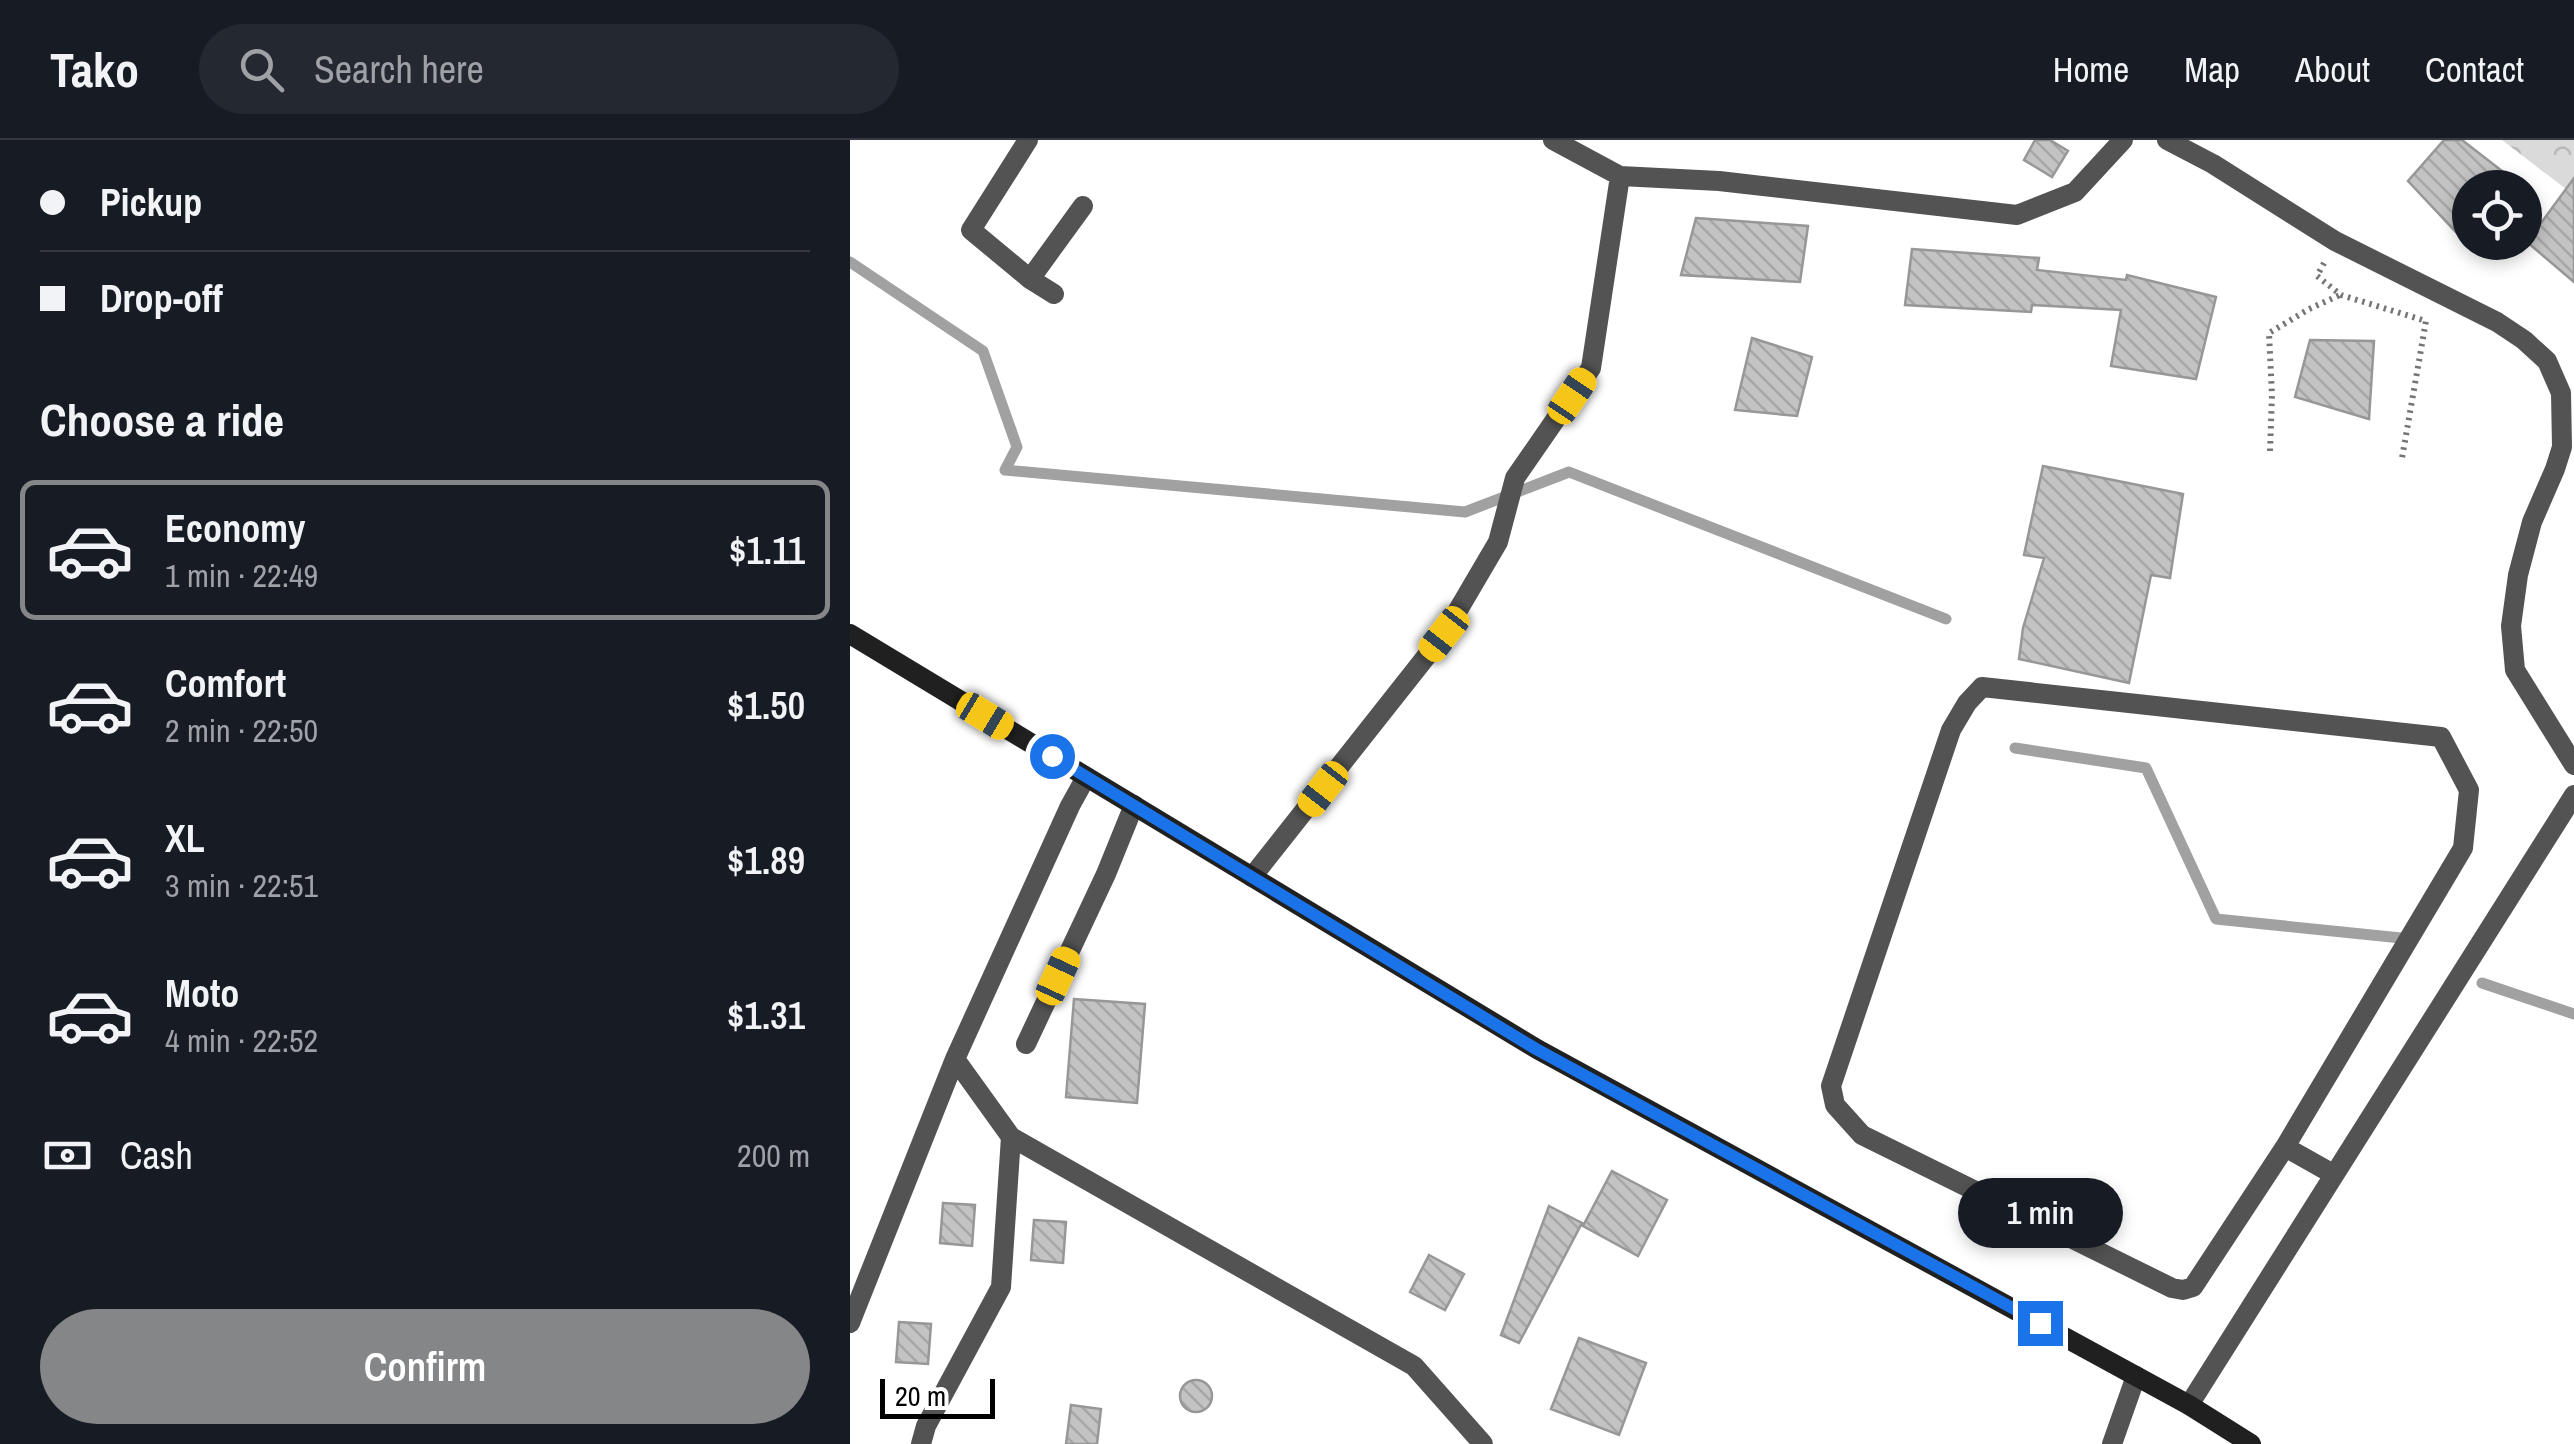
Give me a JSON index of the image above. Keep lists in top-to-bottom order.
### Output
{
  "scale_bar": "20 m",
  "page": {
    "header": "Tako",
    "search": "Search here",
    "nav": [
      "Home",
      "Map",
      "About",
      "Contact"
    ],
    "banner": ["Pickup", "Drop-off"],
    "heading": "Choose a ride",
    "list": [
      {
        "name": "Economy",
        "note": "1 min · 22:49",
        "value": "$1.11"
      },
      {
        "name": "Comfort",
        "note": "2 min · 22:50",
        "value": "$1.50"
      },
      {
        "name": "XL",
        "note": "3 min · 22:51",
        "value": "$1.89"
      },
      {
        "name": "Moto",
        "note": "4 min · 22:52",
        "value": "$1.31"
      }
    ],
    "pay": ["Cash", "200 m"],
    "bubble": "1 min",
    "buttons": "Confirm",
    "scale": "20 m"
  }
}
